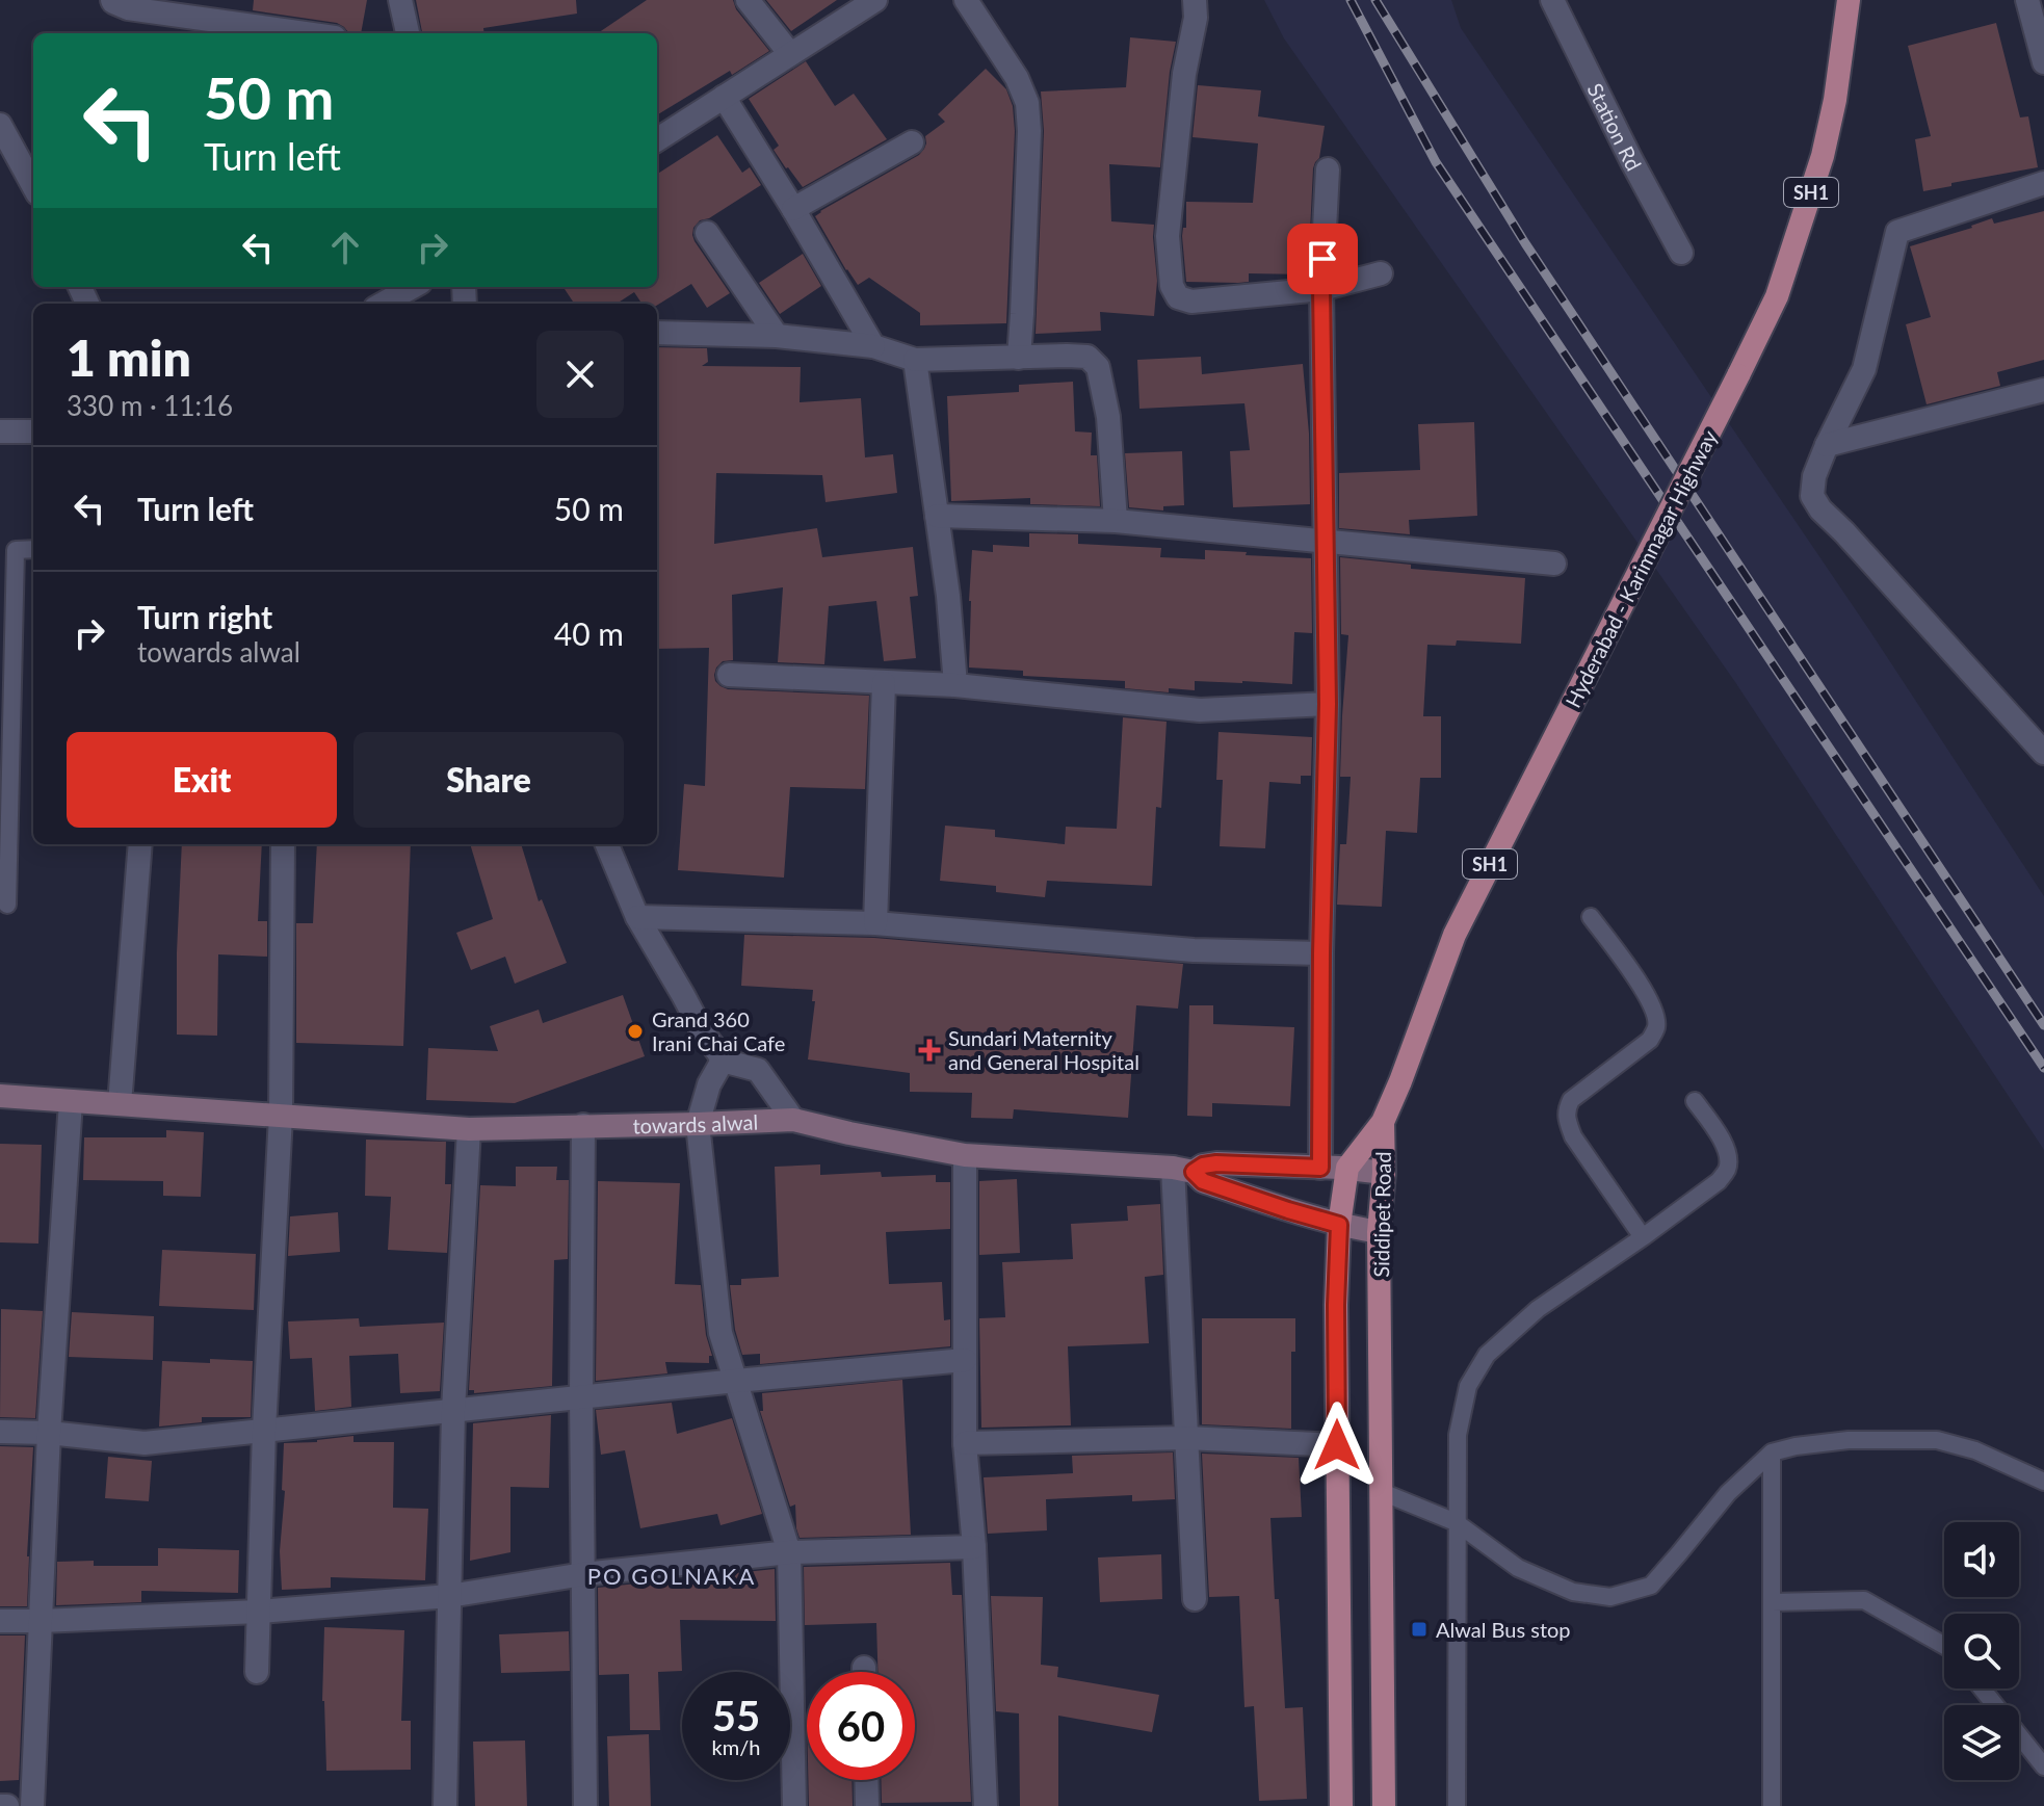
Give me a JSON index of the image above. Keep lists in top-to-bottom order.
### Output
{
  "streets": {
    "main road": [
      "SH1",
      "Hyderabad - Karimnagar Highway",
      "towards alwal",
      "Siddipet Road"
    ],
    "street": ["Station Rd"]
  },
  "crossings": [
    ["Hyderabad - Karimnagar Highway", "Siddipet Road"],
    ["towards alwal", "Siddipet Road"]
  ],
  "districts": ["PO GOLNAKA"],
  "places": {
    "other": ["Grand 360 Irani Chai Cafe"],
    "health": ["Sundari Maternity and General Hospital"],
    "transit": ["Alwal Bus stop"]
  },
  "page": {
    "turn": ["50 m", "Turn left"],
    "heading": ["1 min", "330 m · 11:16"],
    "list": [
      {
        "name": "Turn left",
        "value": "50 m"
      },
      {
        "name": "Turn right",
        "note": "towards alwal",
        "value": "40 m"
      }
    ],
    "buttons": ["Exit", "Share"],
    "speed": "55 km/h",
    "limit": "60"
  }
}
